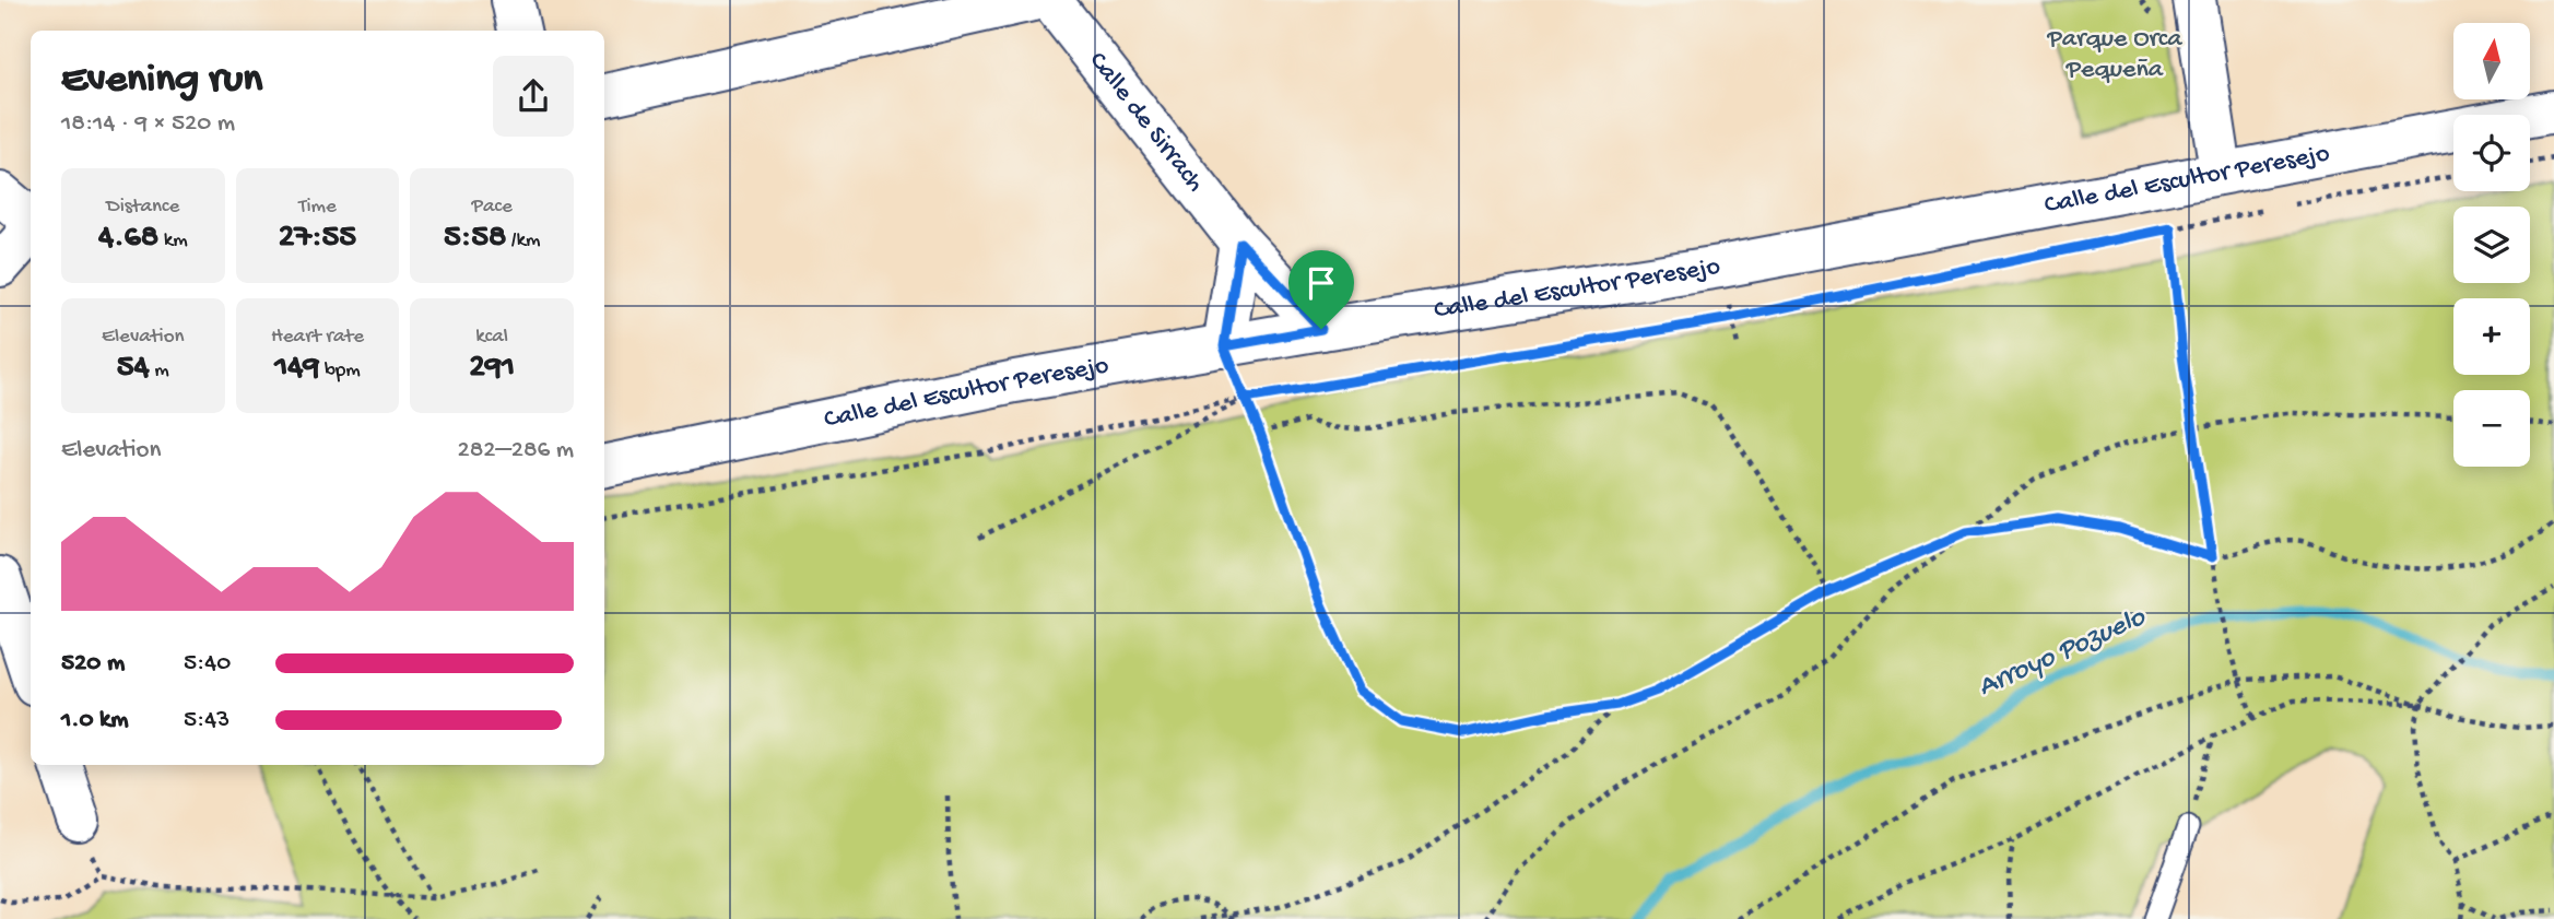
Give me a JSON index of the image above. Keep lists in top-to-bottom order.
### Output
{
  "streets": {
    "street": ["Calle de Sirrach", "Calle del Escultor Peresejo"]
  },
  "crossings": [
    ["Calle de Sirrach", "Calle del Escultor Peresejo"]
  ],
  "water": ["Arroyo Pozuelo"],
  "parks": ["Parque Orca Pequeña"],
  "north": "top",
  "page": {
    "map_buttons": ["+", "−"],
    "heading": ["Evening run", "18:14 · 9 × 520 m"],
    "stats": [
      ["Distance", "4.68 km"],
      ["Time", "27:55"],
      ["Pace", "5:58 /km"],
      ["Elevation", "54 m"],
      ["Heart rate", "149 bpm"],
      ["kcal", "291"]
    ],
    "chart": ["Elevation", "282–286 m"],
    "list": [
      {
        "name": "520 m",
        "note": "5:40"
      },
      {
        "name": "1.0 km",
        "note": "5:43"
      }
    ]
  }
}
